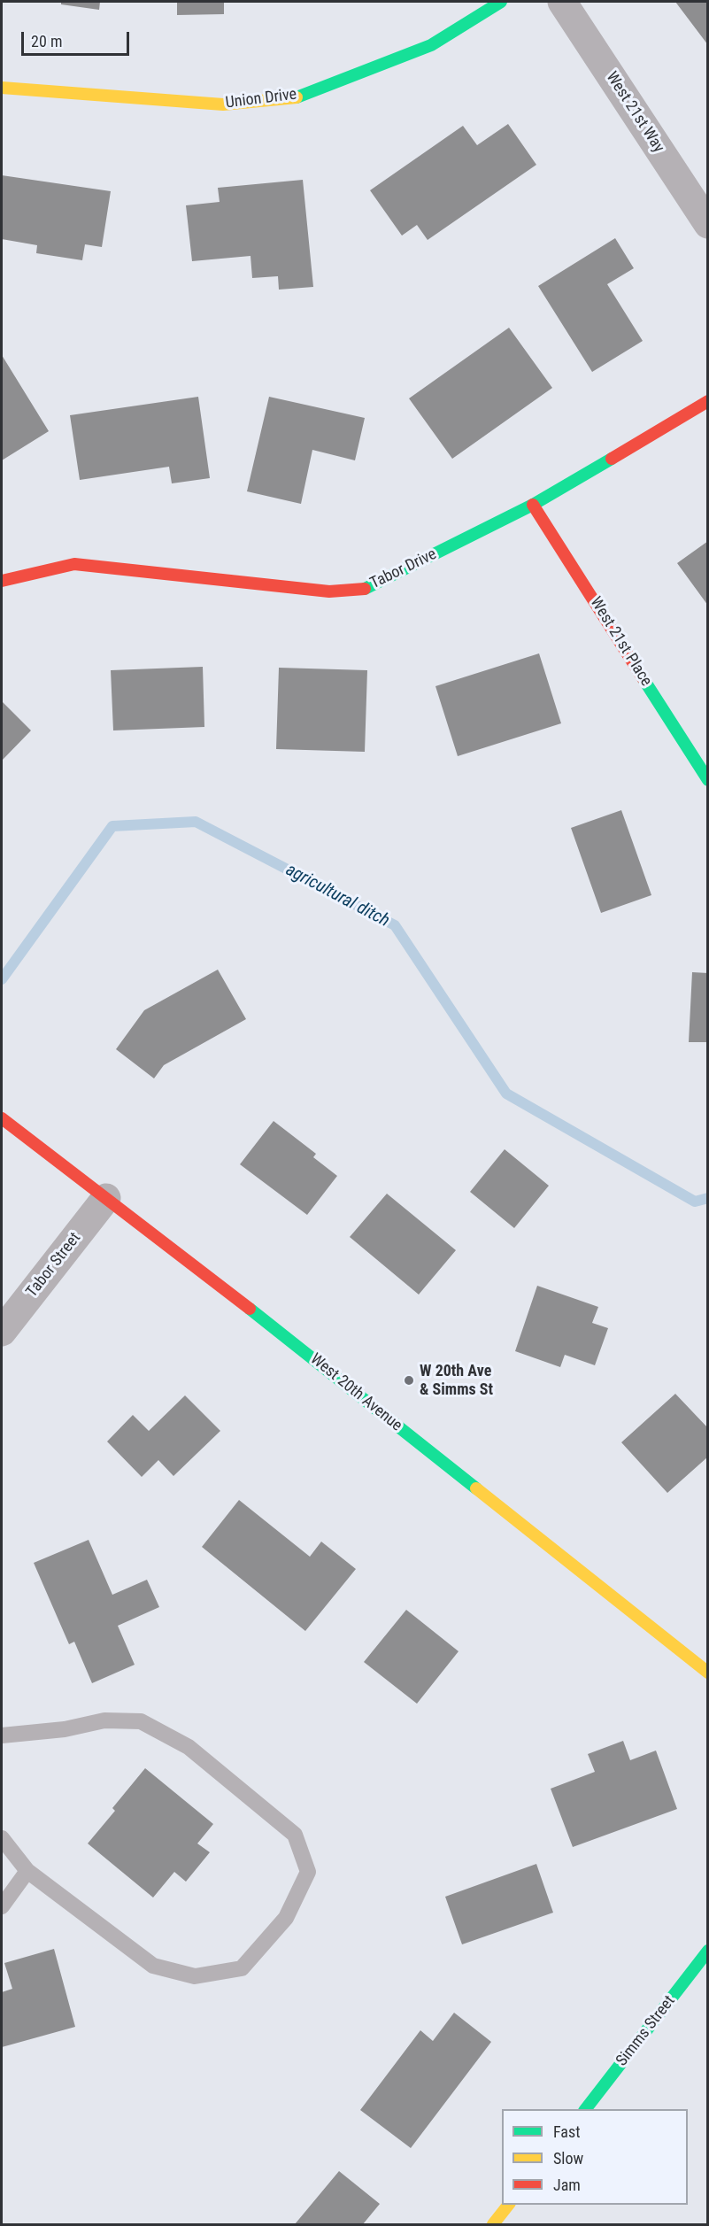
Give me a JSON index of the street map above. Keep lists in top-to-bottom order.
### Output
{
  "streets": {
    "street": [
      "Union Drive",
      "West 21st Way",
      "Tabor Drive",
      "West 21st Place",
      "Tabor Street",
      "West 20th Avenue",
      "Simms Street"
    ]
  },
  "crossings": [
    ["Tabor Drive", "West 21st Place"],
    ["Tabor Street", "West 20th Avenue"]
  ],
  "water": ["agricultural ditch"],
  "places": ["W 20th Ave & Simms St"],
  "legend": ["Fast", "Slow", "Jam"],
  "scale_bar": "20 m"
}
